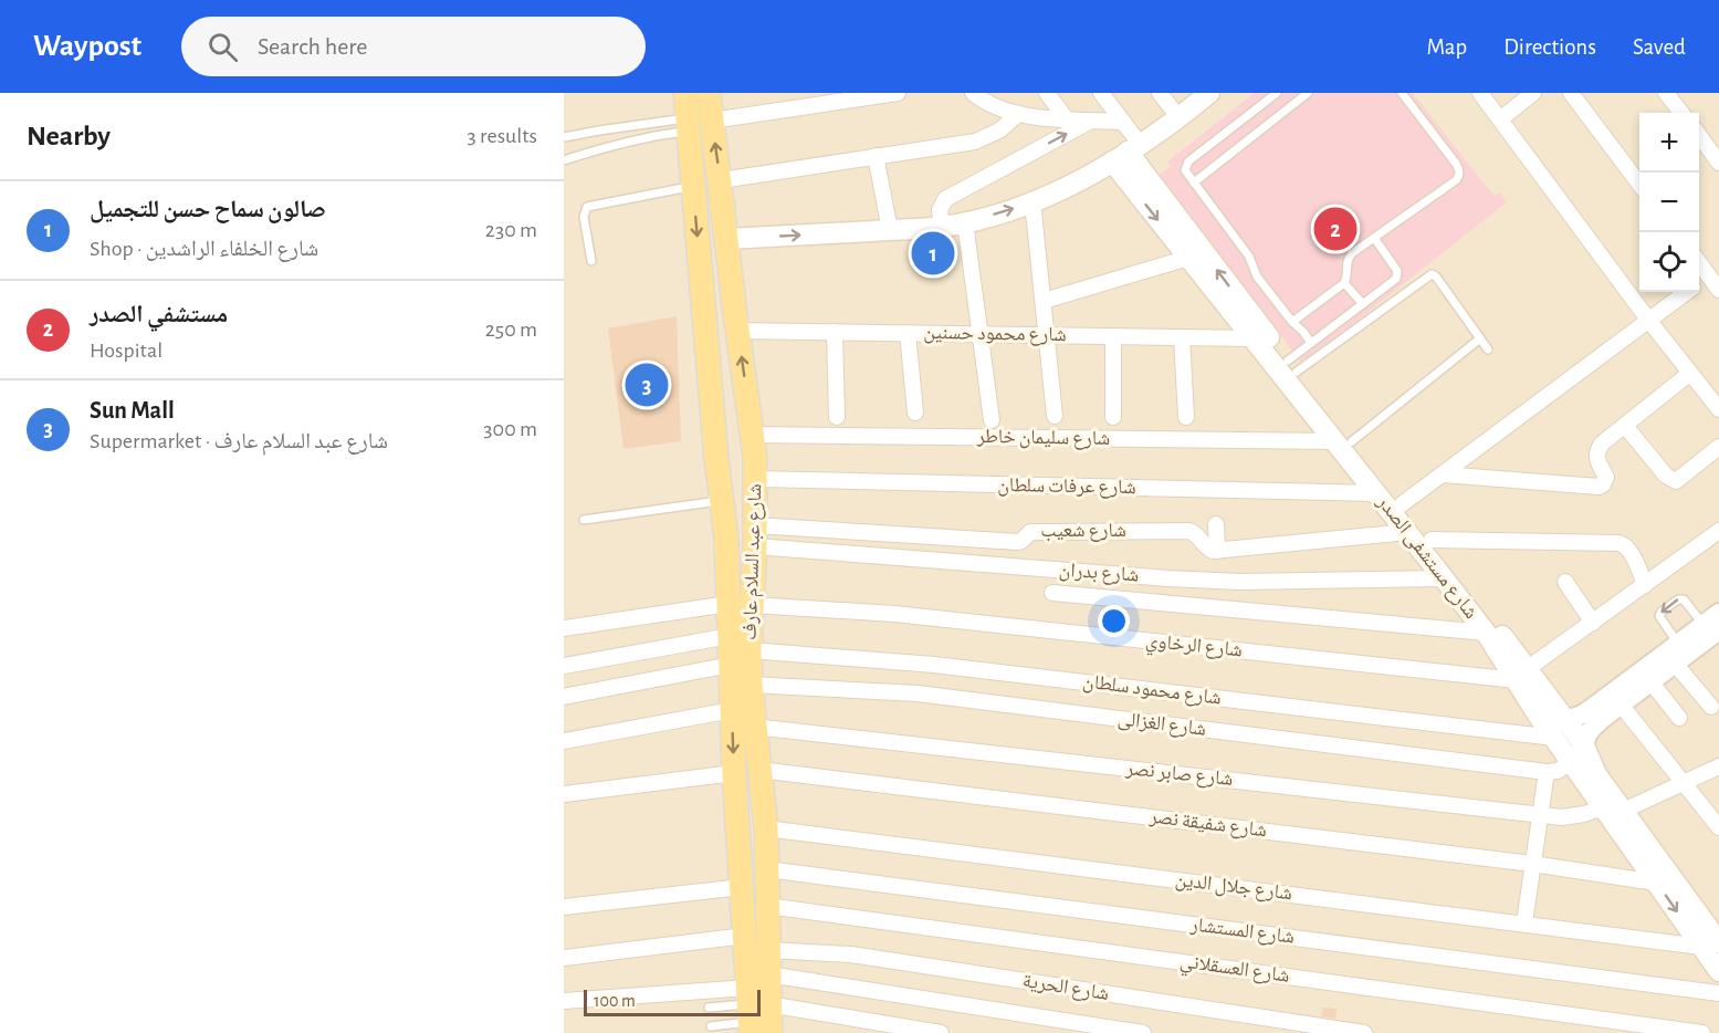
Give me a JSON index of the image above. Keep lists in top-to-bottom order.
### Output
{
  "streets": {
    "main road": ["شارع مستشفى الصدر", "شارع عبد السلام عارف"],
    "street": [
      "شارع محمود حسنين",
      "شارع سليمان خاطر",
      "شارع عرفات سلطان",
      "شارع شعيب",
      "شارع بدران",
      "شارع الرخاوي",
      "شارع محمود سلطان",
      "شارع الغزالى",
      "شارع صابر نصر",
      "شارع شفيقة نصر",
      "شارع جلال الدين",
      "شارع المستشار",
      "شارع العسقلاني",
      "شارع الحرية"
    ]
  },
  "crossings": [
    ["شارع محمود حسنين", "شارع مستشفى الصدر"],
    ["شارع محمود حسنين", "شارع عبد السلام عارف"],
    ["شارع سليمان خاطر", "شارع مستشفى الصدر"],
    ["شارع سليمان خاطر", "شارع عبد السلام عارف"],
    ["شارع عرفات سلطان", "شارع مستشفى الصدر"],
    ["شارع عرفات سلطان", "شارع عبد السلام عارف"],
    ["شارع شعيب", "شارع عبد السلام عارف"],
    ["شارع شعيب", "شارع بدران"],
    ["شارع مستشفى الصدر", "شارع بدران"],
    ["شارع مستشفى الصدر", "شارع الرخاوي"],
    ["شارع مستشفى الصدر", "شارع محمود سلطان"],
    ["شارع مستشفى الصدر", "شارع الغزالى"],
    ["شارع مستشفى الصدر", "شارع صابر نصر"],
    ["شارع مستشفى الصدر", "شارع شفيقة نصر"],
    ["شارع مستشفى الصدر", "شارع جلال الدين"],
    ["شارع عبد السلام عارف", "شارع بدران"],
    ["شارع عبد السلام عارف", "شارع الرخاوي"],
    ["شارع عبد السلام عارف", "شارع محمود سلطان"],
    ["شارع عبد السلام عارف", "شارع الغزالى"],
    ["شارع عبد السلام عارف", "شارع صابر نصر"],
    ["شارع عبد السلام عارف", "شارع شفيقة نصر"],
    ["شارع عبد السلام عارف", "شارع جلال الدين"],
    ["شارع عبد السلام عارف", "شارع المستشار"],
    ["شارع عبد السلام عارف", "شارع العسقلاني"],
    ["شارع عبد السلام عارف", "شارع الحرية"]
  ],
  "scale_bar": "100 m",
  "page": {
    "header": "Waypost",
    "search": "Search here",
    "nav": ["Map", "Directions", "Saved"],
    "heading": ["Nearby", "3 results"],
    "map_buttons": ["+", "−"],
    "list": [
      {
        "mark": "1",
        "name": "صالون سماح حسن للتجميل",
        "note": "Shop · شارع الخلفاء الراشدين",
        "value": "230 m"
      },
      {
        "mark": "2",
        "name": "مستشفي الصدر",
        "note": "Hospital",
        "value": "250 m"
      },
      {
        "mark": "3",
        "name": "Sun Mall",
        "note": "Supermarket · شارع عبد السلام عارف",
        "value": "300 m"
      }
    ],
    "pins": ["2", "1", "3"],
    "scale": "100 m"
  }
}
